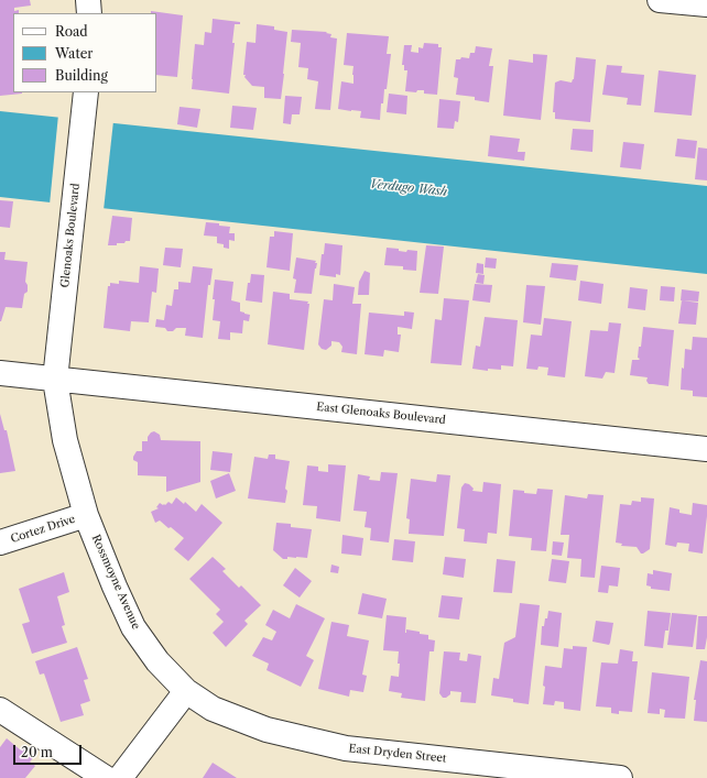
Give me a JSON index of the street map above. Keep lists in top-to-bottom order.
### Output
{
  "streets": {
    "street": [
      "Glenoaks Boulevard",
      "East Glenoaks Boulevard",
      "Cortez Drive",
      "Rossmoyne Avenue",
      "East Dryden Street"
    ]
  },
  "crossings": [
    ["Glenoaks Boulevard", "East Glenoaks Boulevard"],
    ["Glenoaks Boulevard", "Rossmoyne Avenue"],
    ["East Glenoaks Boulevard", "Rossmoyne Avenue"],
    ["Cortez Drive", "Rossmoyne Avenue"],
    ["Rossmoyne Avenue", "East Dryden Street"]
  ],
  "water": ["Verdugo Wash"],
  "legend": ["Road", "Water", "Building"],
  "scale_bar": "20 m"
}
